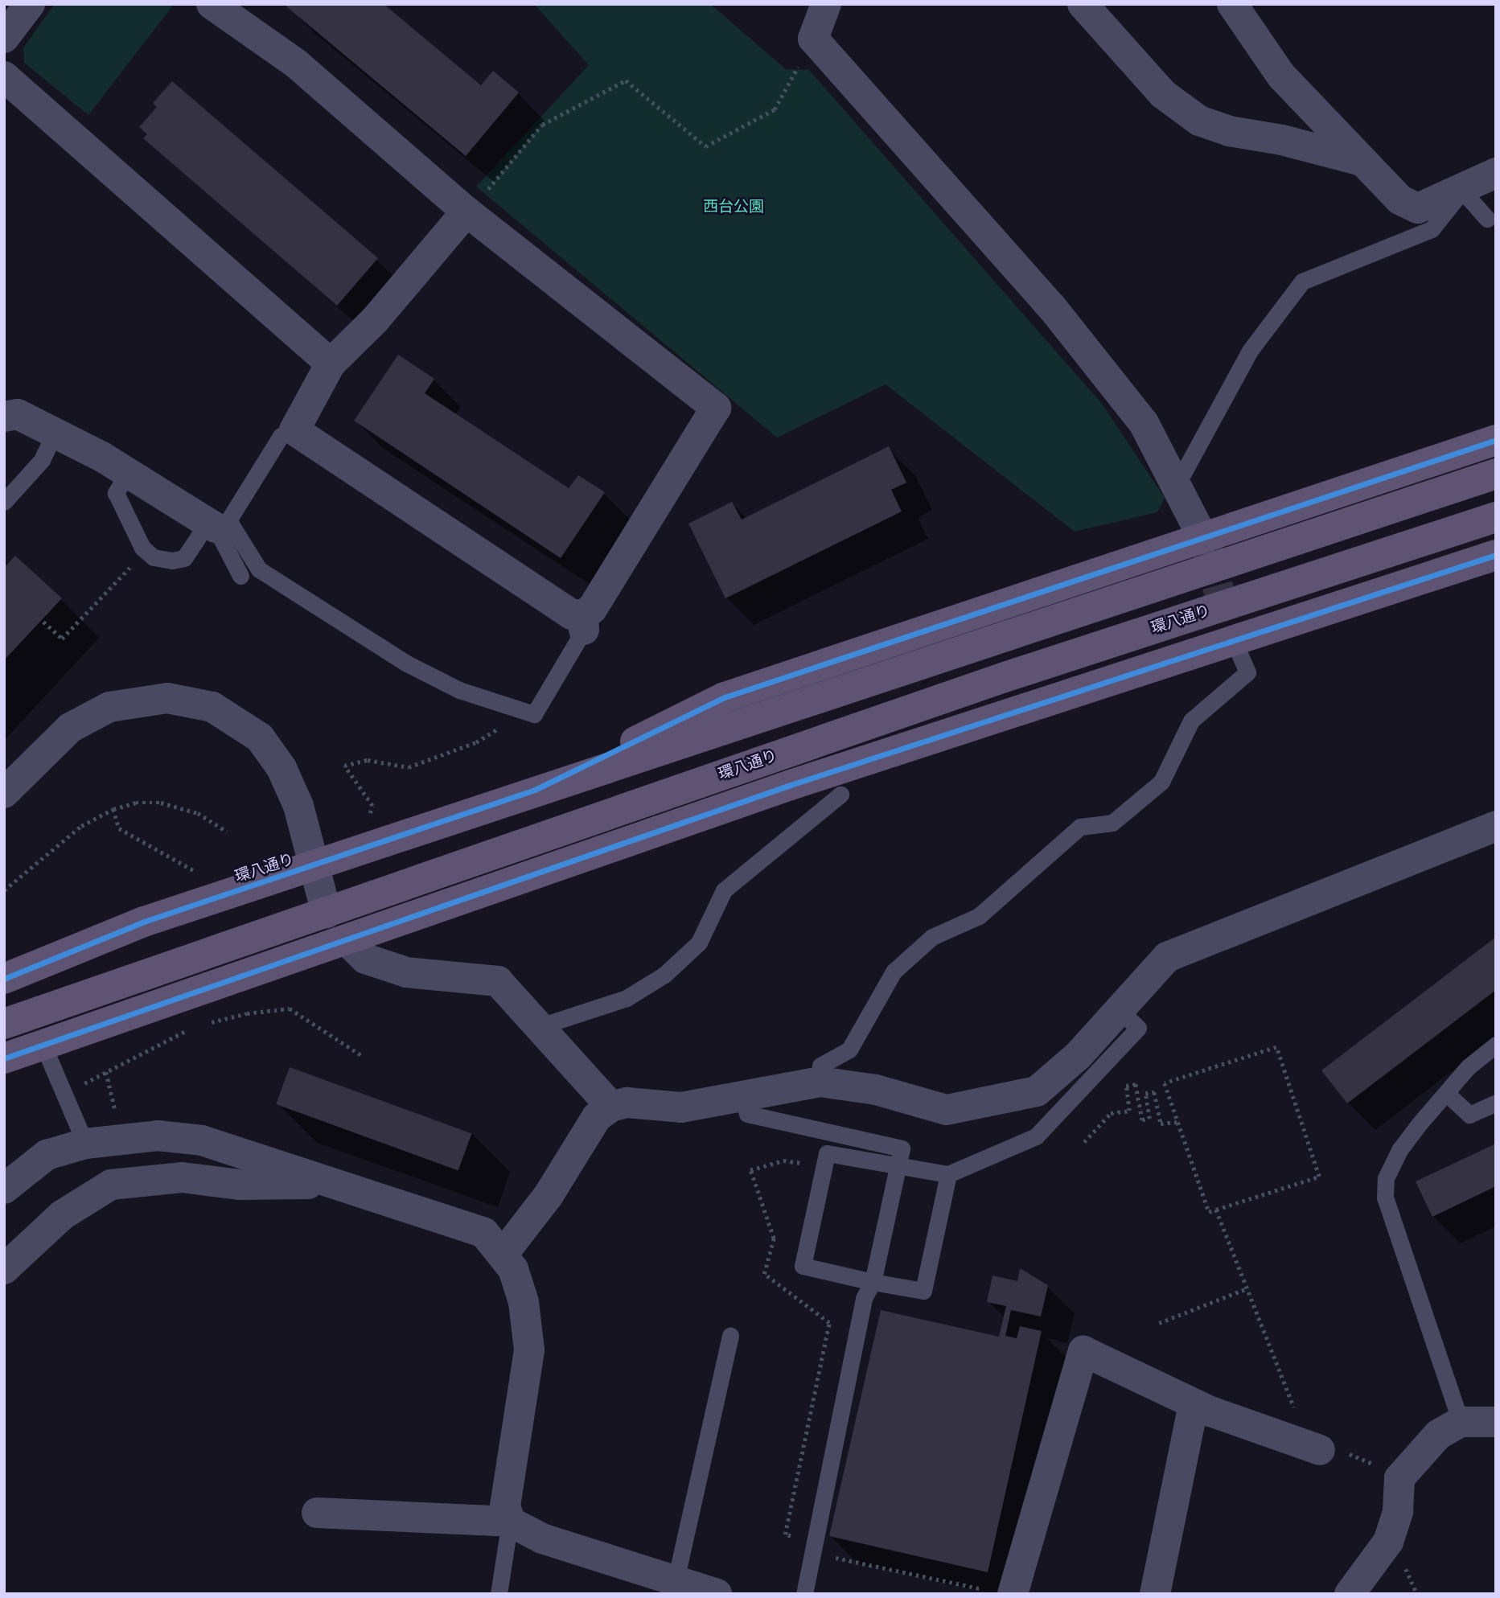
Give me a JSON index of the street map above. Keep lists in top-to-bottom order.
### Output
{
  "streets": {
    "main road": ["環八通り"]
  },
  "parks": ["西台公園"]
}
